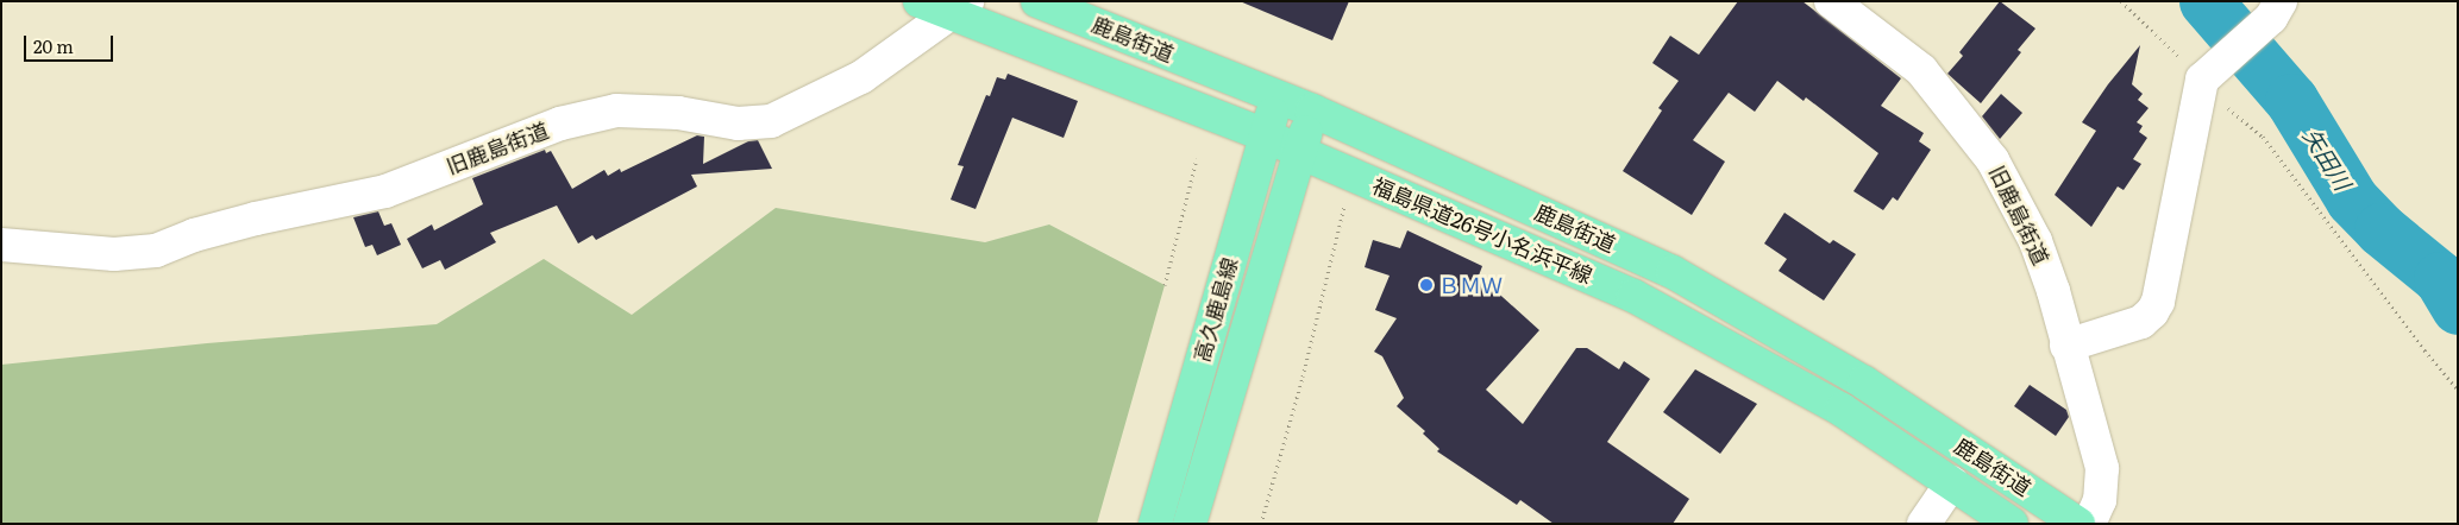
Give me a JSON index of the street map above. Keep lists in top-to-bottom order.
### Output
{
  "streets": {
    "main road": ["鹿島街道", "福島県道26号小名浜平線", "高久鹿島線"],
    "street": ["旧鹿島街道"]
  },
  "crossings": [
    ["鹿島街道", "高久鹿島線"],
    ["旧鹿島街道", "福島県道26号小名浜平線"],
    ["福島県道26号小名浜平線", "高久鹿島線"]
  ],
  "water": ["矢田川"],
  "places": ["ＢＭＷ"],
  "scale_bar": "20 m"
}
